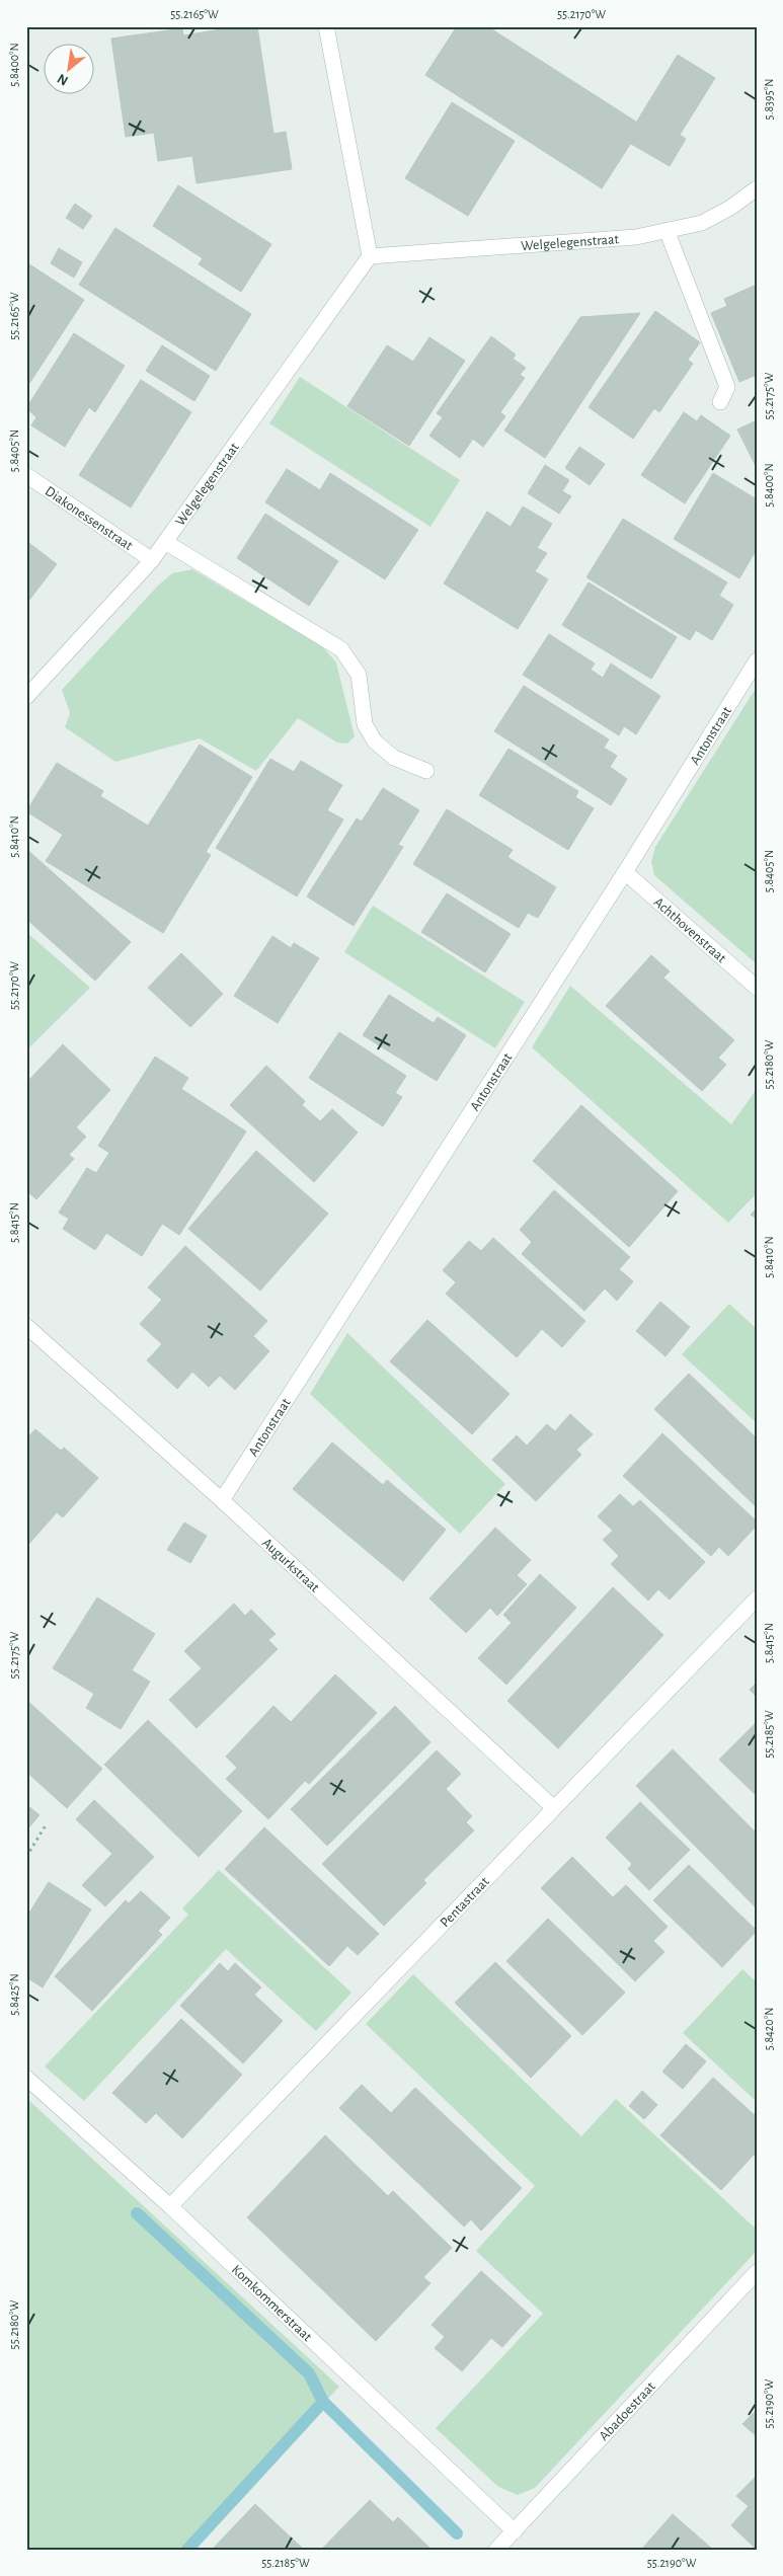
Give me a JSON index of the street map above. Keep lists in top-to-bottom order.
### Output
{
  "streets": {
    "street": [
      "Welgelegenstraat",
      "Diakonessenstraat",
      "Antonstraat",
      "Achthovenstraat",
      "Augurkstraat",
      "Pentastraat",
      "Komkommerstraat",
      "Abadoestraat"
    ]
  },
  "crossings": [
    ["Welgelegenstraat", "Diakonessenstraat"],
    ["Antonstraat", "Achthovenstraat"],
    ["Antonstraat", "Augurkstraat"],
    ["Augurkstraat", "Pentastraat"],
    ["Pentastraat", "Komkommerstraat"],
    ["Komkommerstraat", "Abadoestraat"]
  ],
  "north": "bottom left",
  "coordinates": [
    "55.2165°W",
    "55.2170°W",
    "5.8400°N",
    "5.8395°N",
    "55.2175°W",
    "5.8405°N",
    "5.8410°N",
    "55.2180°W",
    "5.8415°N",
    "55.2185°W",
    "5.8425°N",
    "5.8420°N",
    "55.2190°W"
  ]
}
